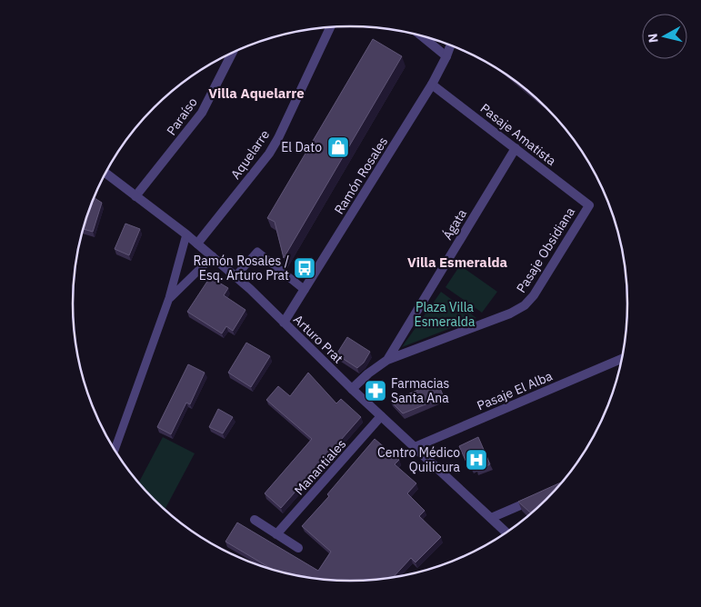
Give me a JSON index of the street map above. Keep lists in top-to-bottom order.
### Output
{
  "streets": {
    "street": [
      "Paraíso",
      "Pasaje Amatista",
      "Aquelarre",
      "Ramón Rosales",
      "Ágata",
      "Pasaje Obsidiana",
      "Arturo Prat",
      "Pasaje El Alba",
      "Manantiales"
    ]
  },
  "crossings": [
    ["Paraíso", "Arturo Prat"],
    ["Pasaje Amatista", "Ramón Rosales"],
    ["Pasaje Amatista", "Ágata"],
    ["Pasaje Amatista", "Pasaje Obsidiana"],
    ["Aquelarre", "Arturo Prat"],
    ["Ramón Rosales", "Arturo Prat"],
    ["Ágata", "Pasaje Obsidiana"],
    ["Pasaje Obsidiana", "Arturo Prat"],
    ["Arturo Prat", "Pasaje El Alba"],
    ["Arturo Prat", "Manantiales"]
  ],
  "districts": ["Villa Aquelarre", "Villa Esmeralda"],
  "parks": ["Plaza Villa Esmeralda"],
  "places": {
    "shop": ["El Dato"],
    "bus stop": ["Ramón Rosales / Esq. Arturo Prat"],
    "pharmacy": ["Farmacias Santa Ana"],
    "hospital": ["Centro Médico Quilicura"]
  },
  "north": "left"
}
